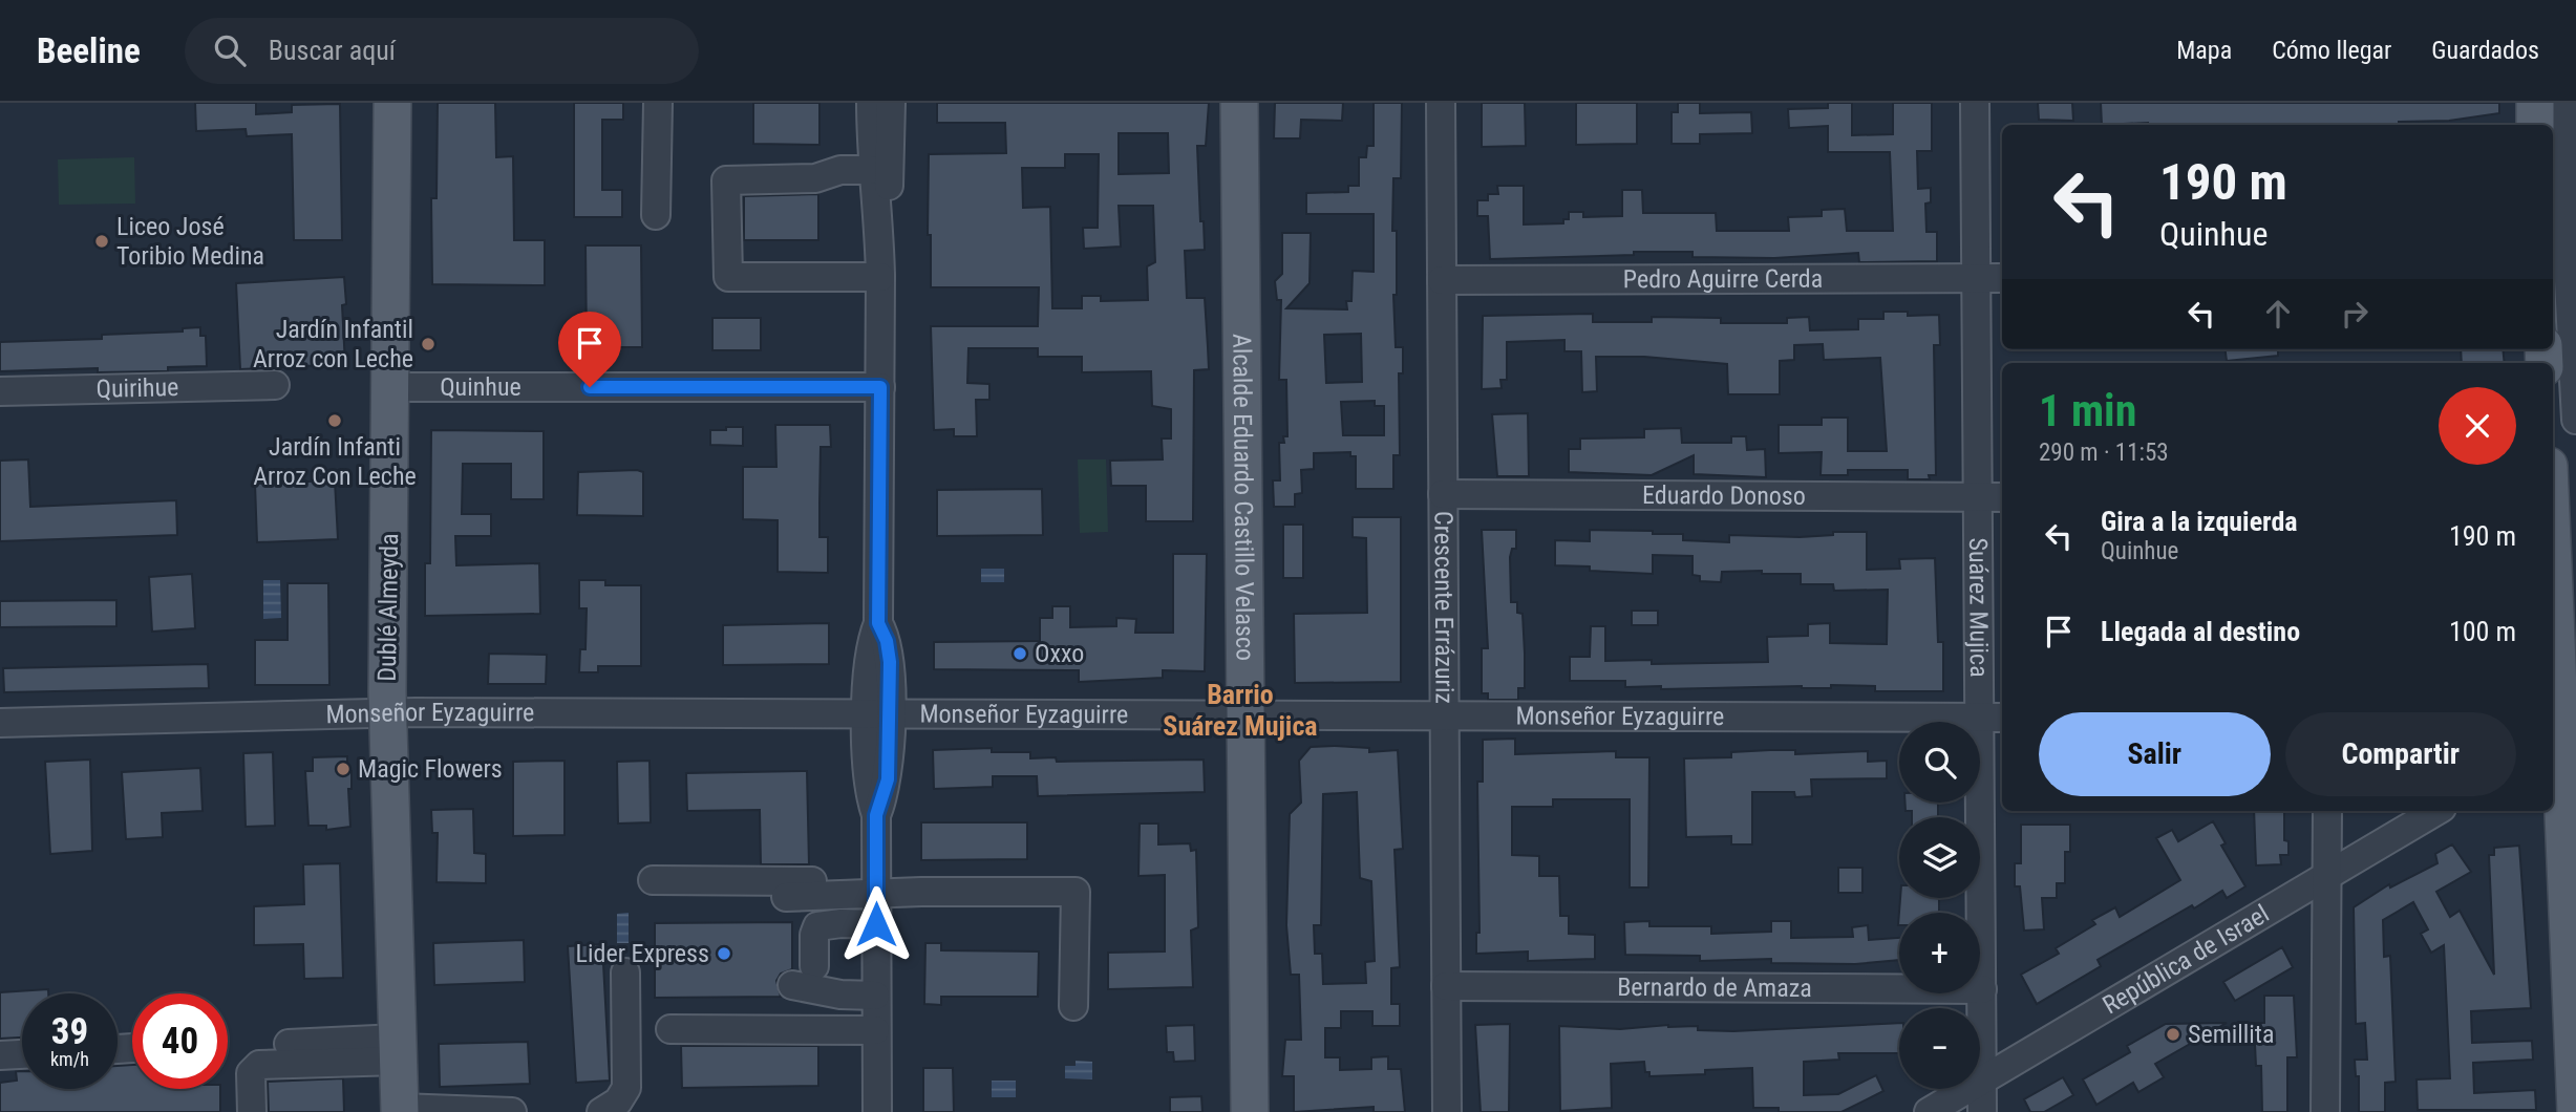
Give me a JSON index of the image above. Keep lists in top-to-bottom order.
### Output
{
  "streets": {
    "main road": ["Alcalde Eduardo Castillo Velasco", "Dublé Almeyda"],
    "street": [
      "Pedro Aguirre Cerda",
      "Quirihue",
      "Quinhue",
      "Eduardo Donoso",
      "Crescente Errázuriz",
      "Suárez Mujica",
      "Monseñor Eyzaguirre",
      "República de Israel",
      "Bernardo de Amaza"
    ]
  },
  "crossings": [
    ["Pedro Aguirre Cerda", "Crescente Errázuriz"],
    ["Pedro Aguirre Cerda", "Suárez Mujica"],
    ["Quinhue", "Dublé Almeyda"],
    ["Eduardo Donoso", "Crescente Errázuriz"],
    ["Eduardo Donoso", "Suárez Mujica"],
    ["Alcalde Eduardo Castillo Velasco", "Monseñor Eyzaguirre"],
    ["Dublé Almeyda", "Monseñor Eyzaguirre"],
    ["Crescente Errázuriz", "Monseñor Eyzaguirre"],
    ["Crescente Errázuriz", "Bernardo de Amaza"],
    ["Suárez Mujica", "Monseñor Eyzaguirre"],
    ["Suárez Mujica", "República de Israel"],
    ["Suárez Mujica", "Bernardo de Amaza"]
  ],
  "districts": ["Barrio Suárez Mujica"],
  "places": [
    "Liceo José Toribio Medina",
    "Jardín Infantil Arroz con Leche",
    "Jardín Infanti Arroz Con Leche",
    "Oxxo",
    "Magic Flowers",
    "Lider Express",
    "Semillita"
  ],
  "page": {
    "header": "Beeline",
    "search": "Buscar aquí",
    "nav": ["Mapa", "Cómo llegar", "Guardados"],
    "turn": ["190 m", "Quinhue"],
    "heading": ["1 min", "290 m · 11:53"],
    "list": [
      {
        "name": "Gira a la izquierda",
        "note": "Quinhue",
        "value": "190 m"
      },
      {
        "name": "Llegada al destino",
        "value": "100 m"
      }
    ],
    "buttons": ["Salir", "Compartir"],
    "map_buttons": ["+", "−"],
    "speed": "39 km/h",
    "limit": "40"
  }
}
